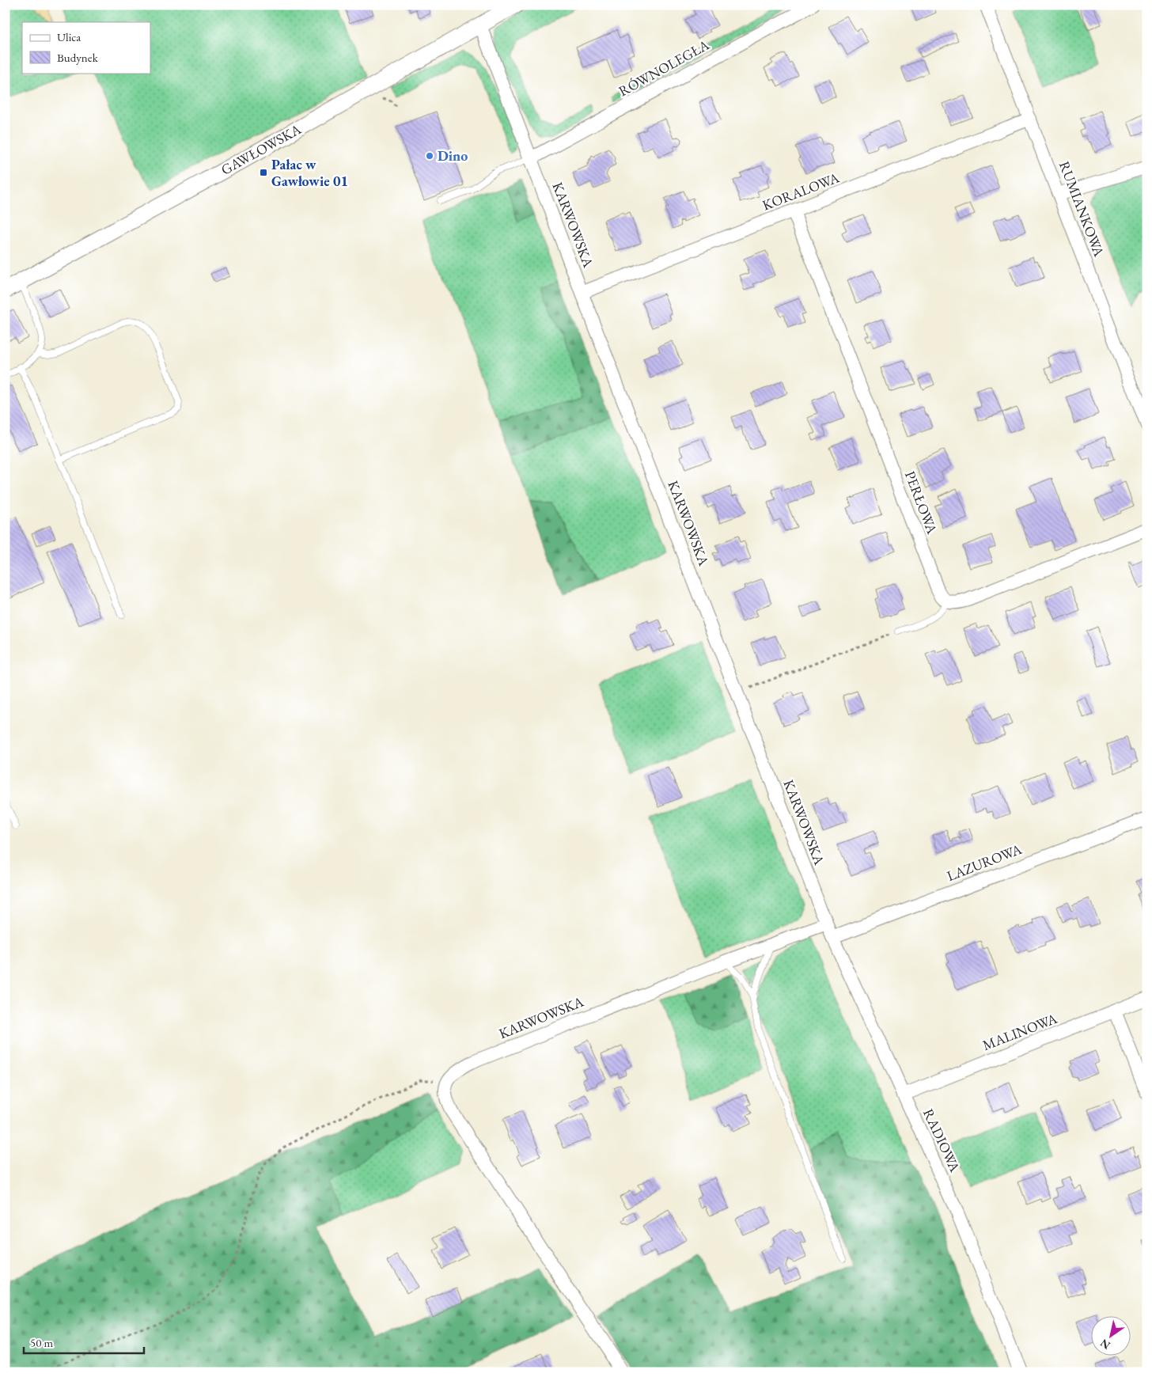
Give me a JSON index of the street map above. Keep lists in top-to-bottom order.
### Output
{
  "streets": {
    "street": [
      "RÓWNOLEGŁA",
      "GAWŁOWSKA",
      "KORALOWA",
      "RUMIANKOWA",
      "KARWOWSKA",
      "PERŁOWA",
      "LAZUROWA",
      "MALINOWA",
      "RADIOWA"
    ]
  },
  "crossings": [
    ["RÓWNOLEGŁA", "KARWOWSKA"],
    ["GAWŁOWSKA", "KARWOWSKA"],
    ["KORALOWA", "RUMIANKOWA"],
    ["KORALOWA", "KARWOWSKA"],
    ["KORALOWA", "PERŁOWA"],
    ["KARWOWSKA", "RADIOWA"],
    ["LAZUROWA", "RADIOWA"],
    ["MALINOWA", "RADIOWA"]
  ],
  "places": {
    "other": ["Dino"],
    "transit": ["Pałac w Gawłowie 01"]
  },
  "legend": ["Ulica", "Budynek"],
  "scale_bar": "50 m",
  "north": "bottom left"
}
